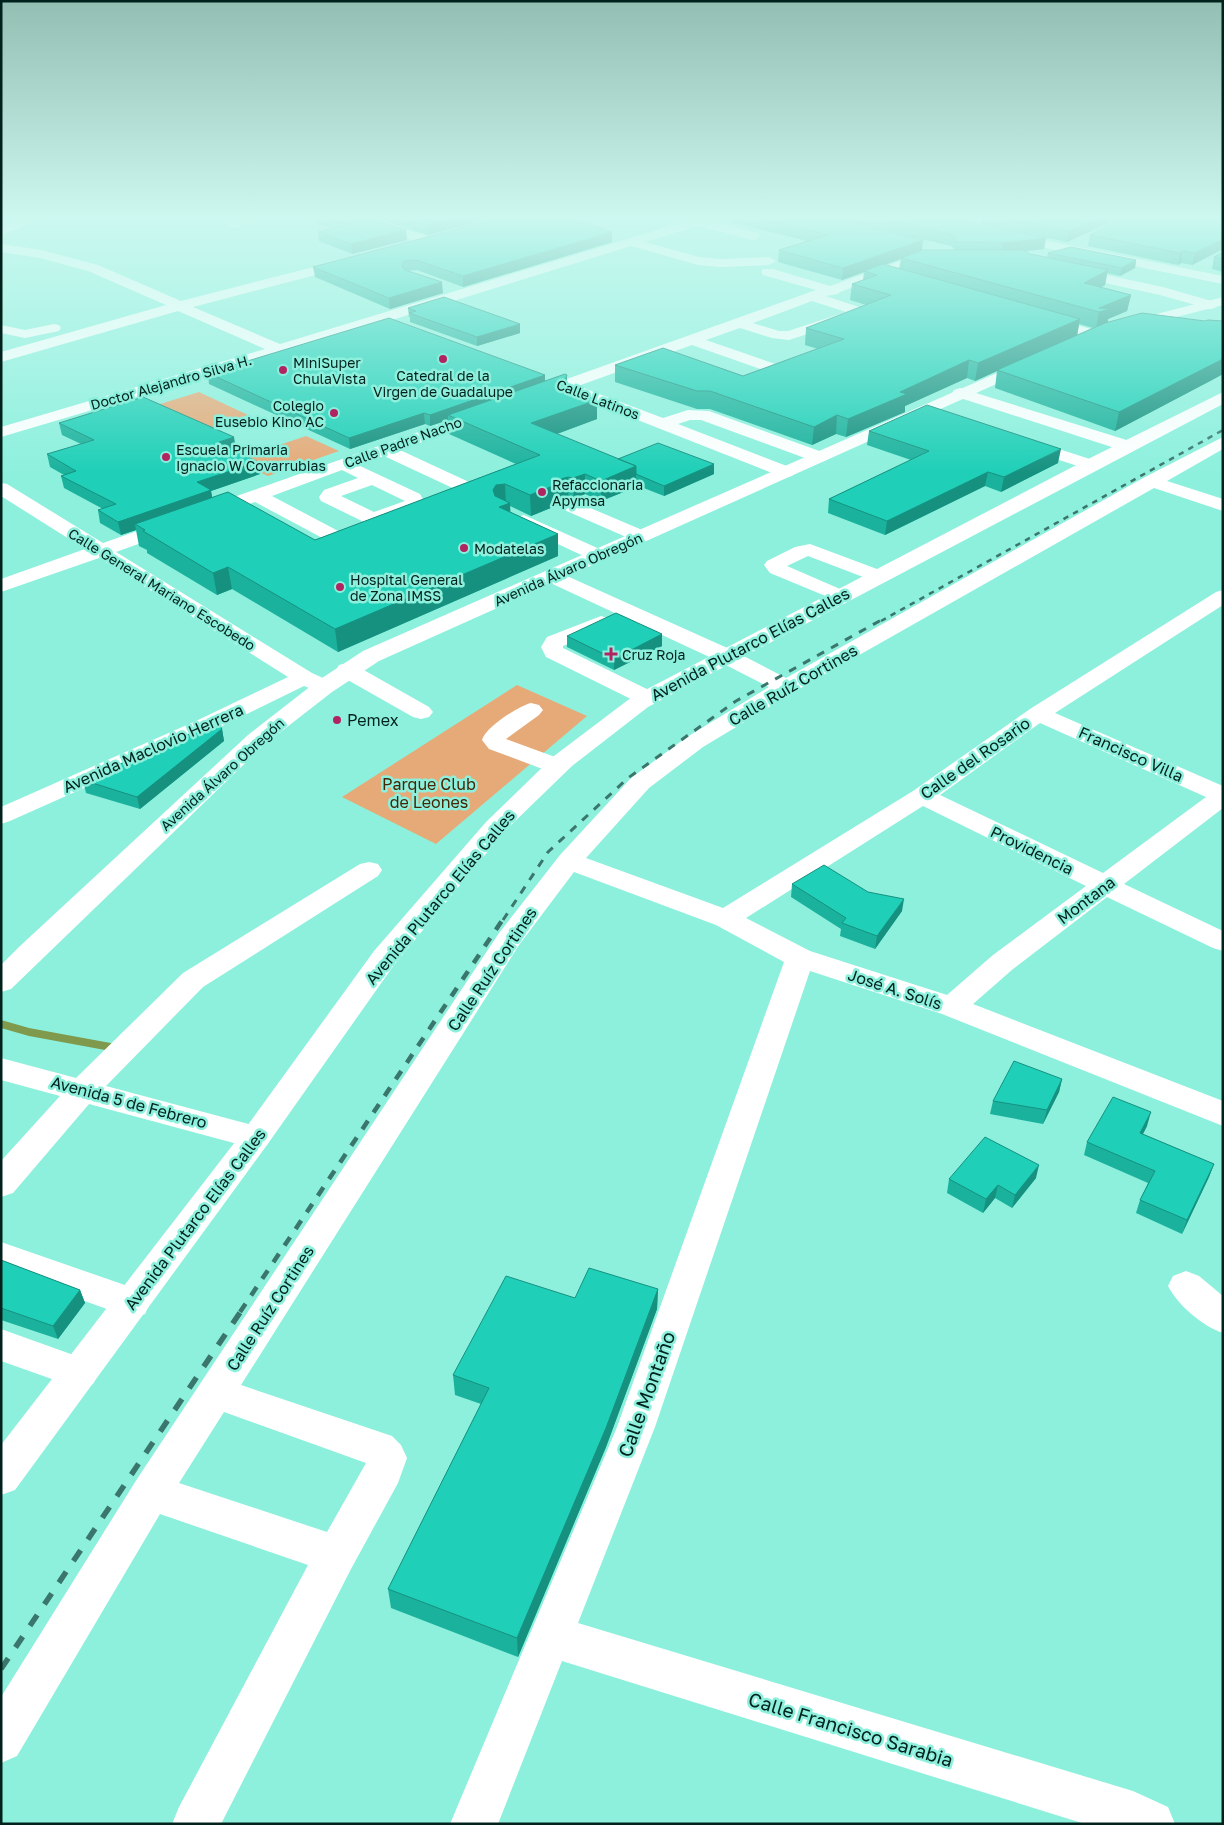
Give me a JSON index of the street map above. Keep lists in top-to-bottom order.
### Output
{
  "streets": {
    "main road": [
      "Doctor Alejandro Silva H.",
      "Calle Latinos",
      "Calle Padre Nacho",
      "Avenida Álvaro Obregón",
      "Calle General Mariano Escobedo",
      "Avenida Plutarco Elías Calles",
      "Calle Ruíz Cortines",
      "Avenida Maclovio Herrera",
      "Francisco Villa",
      "Calle del Rosario",
      "Providencia",
      "Montana",
      "José A. Solís",
      "Avenida 5 de Febrero",
      "Calle Montaño",
      "Calle Francisco Sarabia"
    ]
  },
  "crossings": [
    ["Calle Latinos", "Avenida Álvaro Obregón"],
    ["Calle Padre Nacho", "Calle General Mariano Escobedo"],
    ["Avenida Álvaro Obregón", "Calle General Mariano Escobedo"],
    ["Avenida Álvaro Obregón", "Avenida Maclovio Herrera"],
    ["Calle General Mariano Escobedo", "Avenida Maclovio Herrera"],
    ["Avenida Plutarco Elías Calles", "Avenida 5 de Febrero"],
    ["Calle Ruíz Cortines", "José A. Solís"],
    ["Francisco Villa", "Calle del Rosario"],
    ["Francisco Villa", "Montana"],
    ["Calle del Rosario", "Providencia"],
    ["Calle del Rosario", "José A. Solís"],
    ["Providencia", "Montana"],
    ["Montana", "José A. Solís"],
    ["José A. Solís", "Calle Montaño"],
    ["Calle Montaño", "Calle Francisco Sarabia"]
  ],
  "parks": ["Parque Club de Leones"],
  "places": {
    "other": [
      "Catedral de la Virgen de Guadalupe",
      "MiniSuper ChulaVista",
      "Colegio Eusebio Kino AC",
      "Escuela Primaria Ignacio W Covarrubias",
      "Refaccionaria Apymsa",
      "Modatelas",
      "Hospital General de Zona IMSS",
      "Pemex"
    ],
    "health": ["Cruz Roja"]
  }
}
